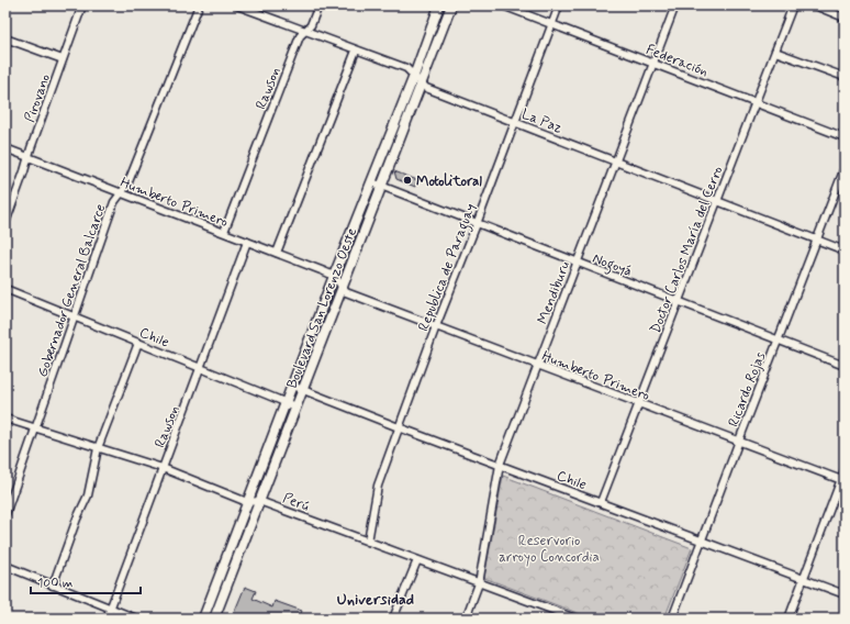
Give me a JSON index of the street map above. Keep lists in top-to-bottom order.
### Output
{
  "streets": {
    "main road": ["Boulevard San Lorenzo Oeste"],
    "street": [
      "Federación",
      "Rawson",
      "Pirovano",
      "La Paz",
      "Humberto Primero",
      "Doctor Carlos María del Cerro",
      "Nogoyá",
      "Republica de Paraguay",
      "Gobernador General Balcarce",
      "Mendiburu",
      "Chile",
      "Ricardo Rojas",
      "Perú"
    ]
  },
  "crossings": [
    ["Federación", "Doctor Carlos María del Cerro"],
    ["Federación", "Republica de Paraguay"],
    ["Federación", "Mendiburu"],
    ["Rawson", "La Paz"],
    ["Rawson", "Humberto Primero"],
    ["Rawson", "Chile"],
    ["Rawson", "Perú"],
    ["Pirovano", "Humberto Primero"],
    ["La Paz", "Doctor Carlos María del Cerro"],
    ["La Paz", "Republica de Paraguay"],
    ["La Paz", "Mendiburu"],
    ["La Paz", "Boulevard San Lorenzo Oeste"],
    ["La Paz", "Ricardo Rojas"],
    ["Humberto Primero", "Doctor Carlos María del Cerro"],
    ["Humberto Primero", "Republica de Paraguay"],
    ["Humberto Primero", "Gobernador General Balcarce"],
    ["Humberto Primero", "Mendiburu"],
    ["Humberto Primero", "Boulevard San Lorenzo Oeste"],
    ["Humberto Primero", "Ricardo Rojas"],
    ["Doctor Carlos María del Cerro", "Nogoyá"],
    ["Doctor Carlos María del Cerro", "Chile"],
    ["Nogoyá", "Republica de Paraguay"],
    ["Nogoyá", "Mendiburu"],
    ["Nogoyá", "Boulevard San Lorenzo Oeste"],
    ["Nogoyá", "Ricardo Rojas"],
    ["Republica de Paraguay", "Chile"],
    ["Republica de Paraguay", "Perú"],
    ["Gobernador General Balcarce", "Chile"],
    ["Gobernador General Balcarce", "Perú"],
    ["Mendiburu", "Chile"],
    ["Mendiburu", "Perú"],
    ["Boulevard San Lorenzo Oeste", "Chile"],
    ["Boulevard San Lorenzo Oeste", "Perú"],
    ["Chile", "Ricardo Rojas"]
  ],
  "districts": ["Universidad"],
  "parks": ["Reservorio arroyo Concordia"],
  "places": ["Motolitoral"],
  "scale_bar": "100 m"
}
